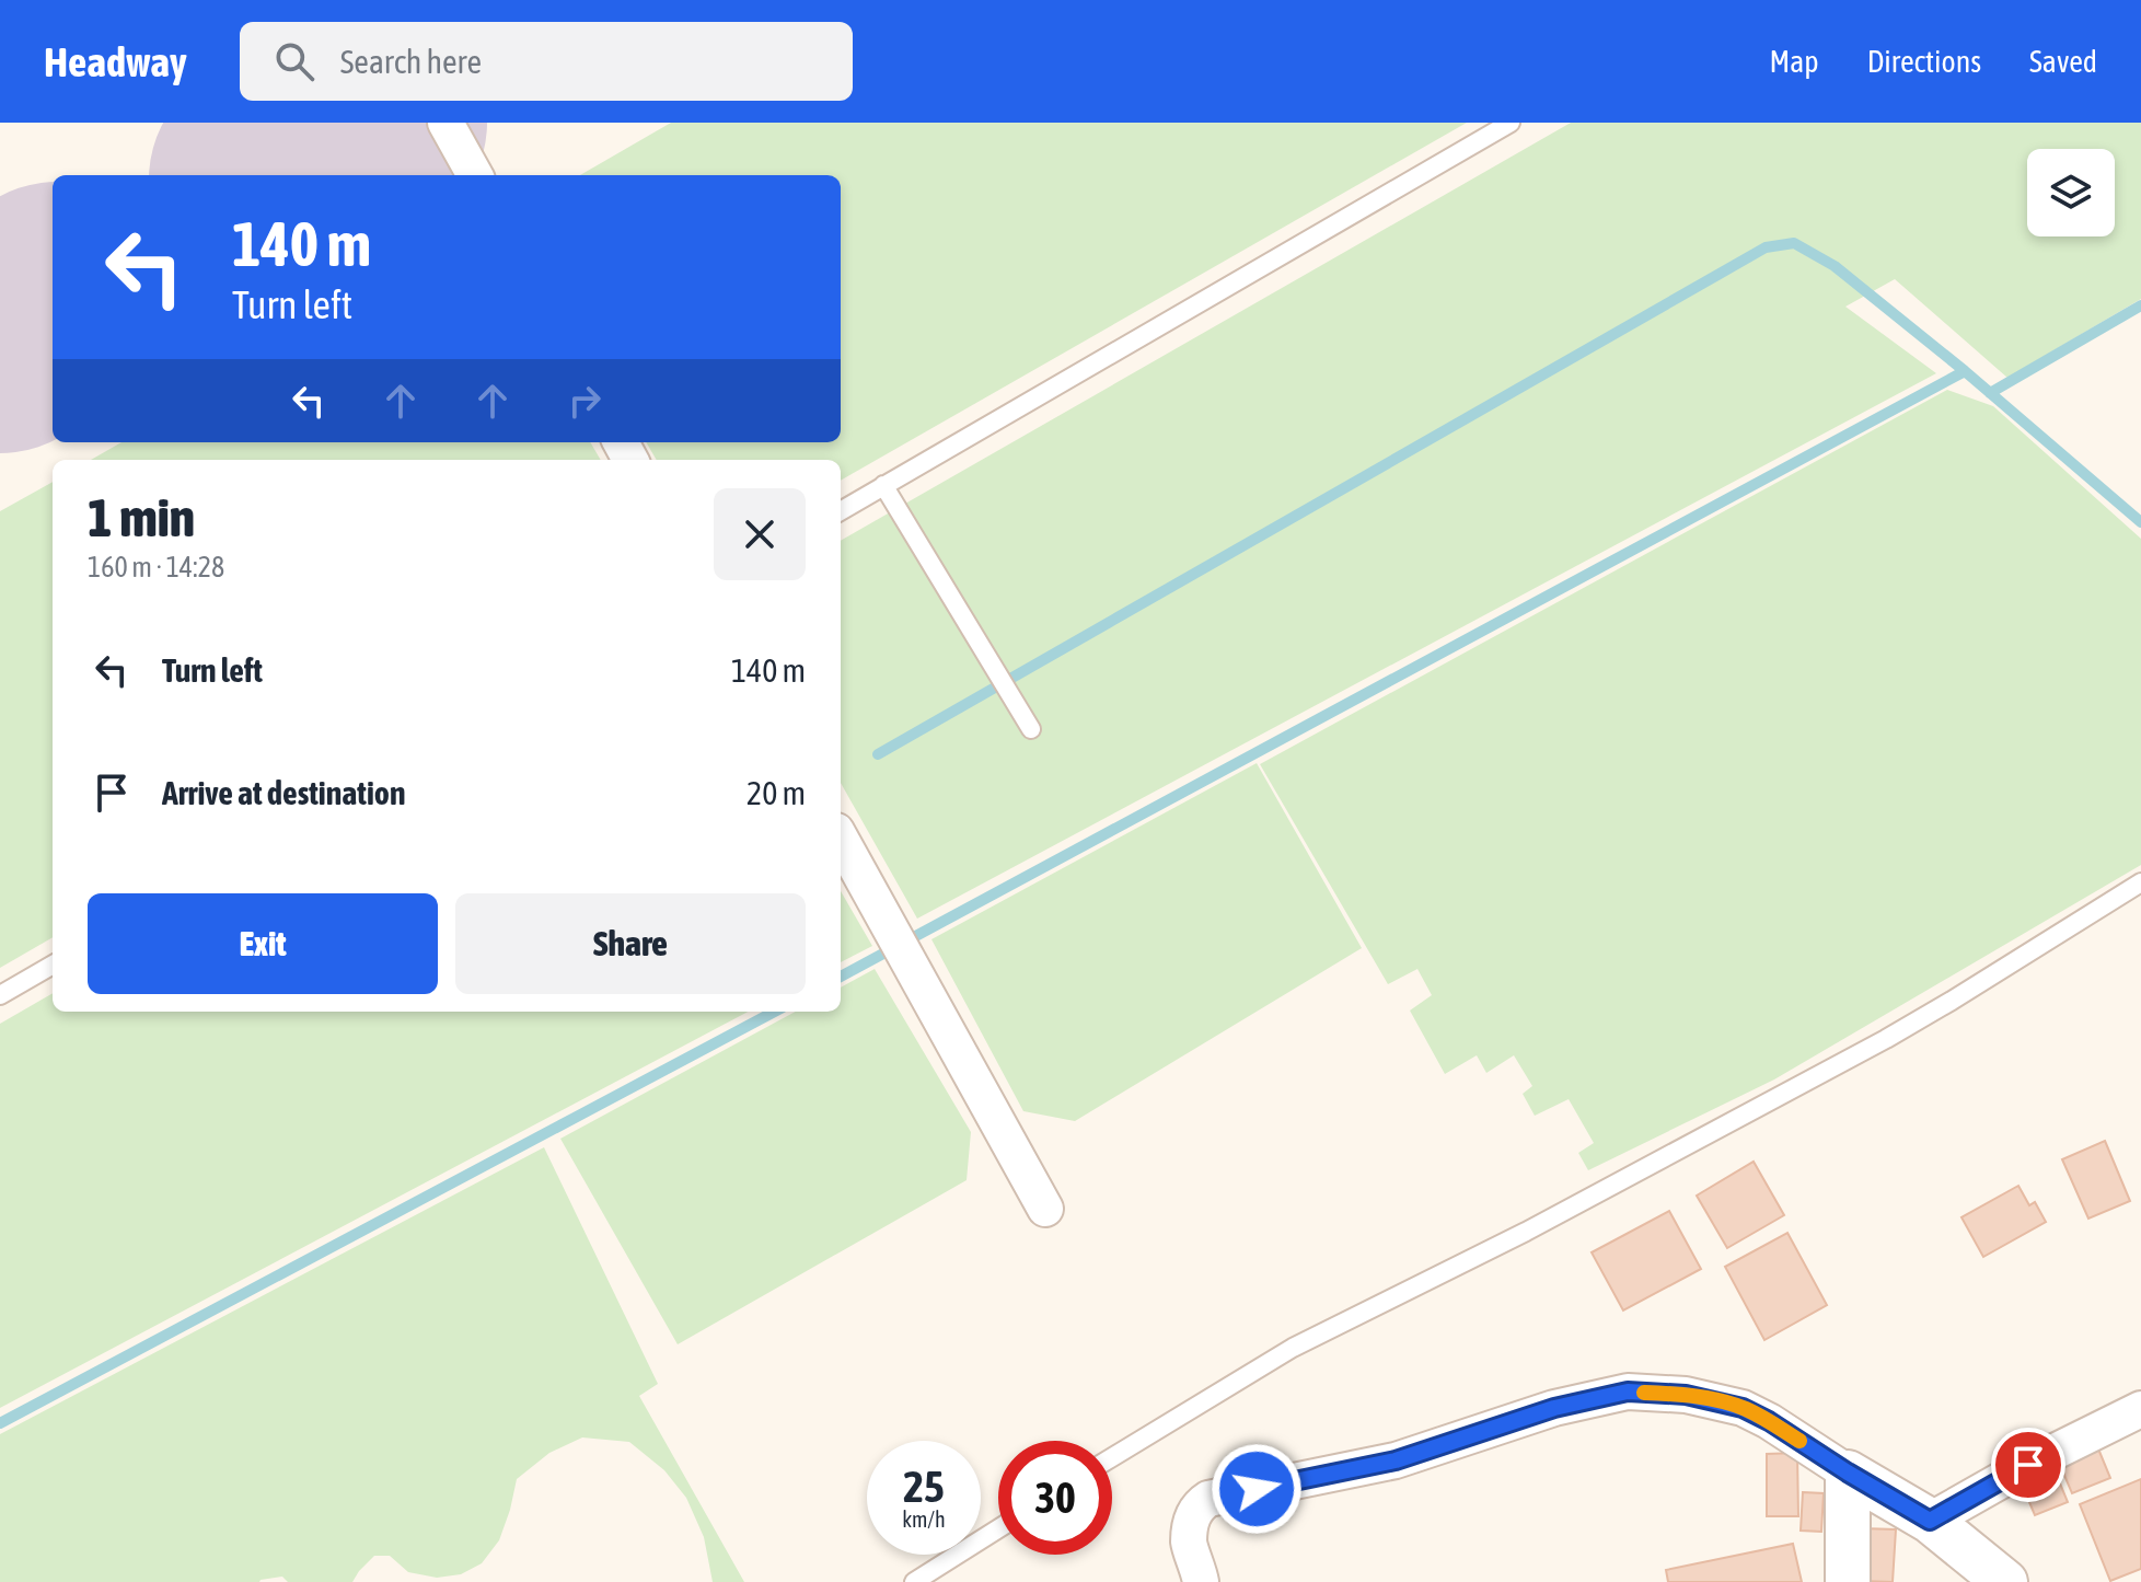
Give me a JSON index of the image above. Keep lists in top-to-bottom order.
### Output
{
  "page": {
    "header": "Headway",
    "search": "Search here",
    "nav": ["Map", "Directions", "Saved"],
    "turn": ["140 m", "Turn left"],
    "heading": ["1 min", "160 m · 14:28"],
    "list": [
      {
        "name": "Turn left",
        "value": "140 m"
      },
      {
        "name": "Arrive at destination",
        "value": "20 m"
      }
    ],
    "buttons": ["Exit", "Share"],
    "speed": "25 km/h",
    "limit": "30"
  }
}
